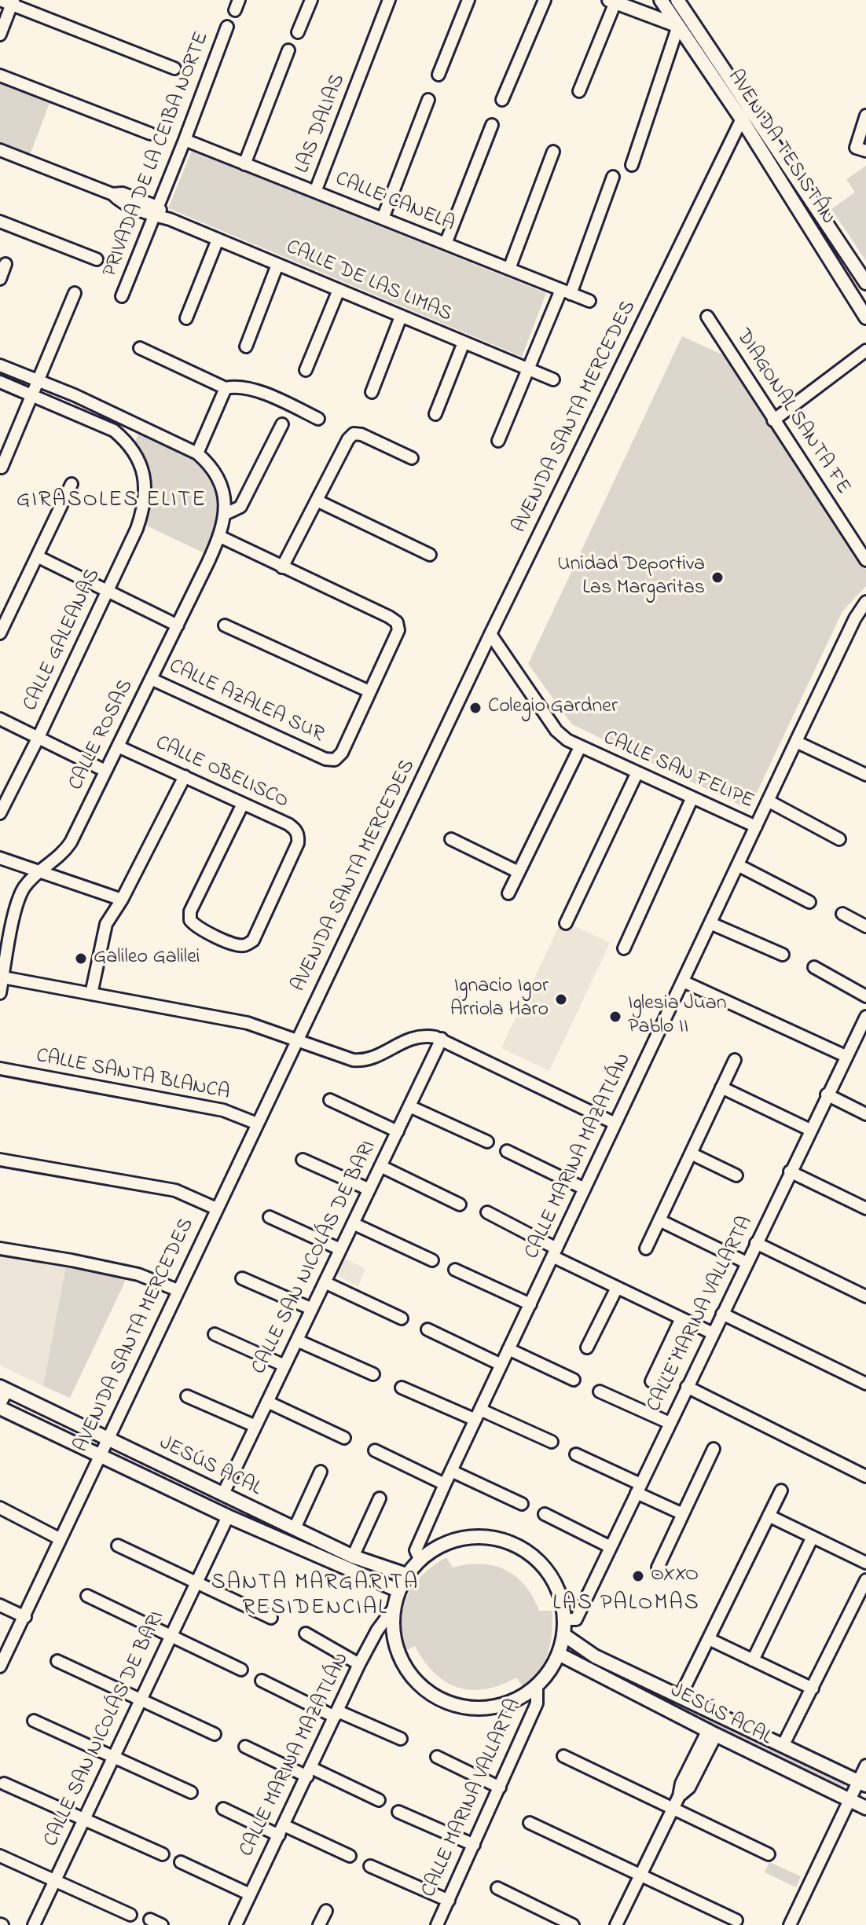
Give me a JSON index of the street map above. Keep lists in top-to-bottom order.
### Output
{
  "streets": {
    "street": [
      "LAS DALIAS",
      "AVENIDA TESISTÁN",
      "PRIVADA DE LA CEIBA NORTE",
      "CALLE CANELA",
      "CALLE DE LAS LIMAS",
      "DIAGONAL SANTA FE",
      "AVENIDA SANTA MERCEDES",
      "CALLE GALEANAS",
      "CALLE AZALEA SUR",
      "CALLE ROSAS",
      "CALLE SAN FELIPE",
      "CALLE OBELISCO",
      "CALLE SANTA BLANCA",
      "CALLE MARINA MAZATLÁN",
      "CALLE SAN NICOLÁS DE BARI",
      "CALLE MARINA VALLARTA",
      "JESÚS ACAL"
    ]
  },
  "crossings": [
    ["LAS DALIAS", "CALLE CANELA"],
    ["AVENIDA TESISTÁN", "AVENIDA SANTA MERCEDES"],
    ["PRIVADA DE LA CEIBA NORTE", "CALLE CANELA"],
    ["PRIVADA DE LA CEIBA NORTE", "CALLE DE LAS LIMAS"],
    ["AVENIDA SANTA MERCEDES", "CALLE SAN FELIPE"],
    ["AVENIDA SANTA MERCEDES", "CALLE SANTA BLANCA"],
    ["AVENIDA SANTA MERCEDES", "JESÚS ACAL"],
    ["CALLE AZALEA SUR", "CALLE ROSAS"],
    ["CALLE ROSAS", "CALLE OBELISCO"],
    ["CALLE SAN FELIPE", "CALLE MARINA MAZATLÁN"],
    ["CALLE MARINA MAZATLÁN", "CALLE MARINA VALLARTA"],
    ["CALLE MARINA MAZATLÁN", "JESÚS ACAL"],
    ["CALLE SAN NICOLÁS DE BARI", "JESÚS ACAL"],
    ["CALLE MARINA VALLARTA", "JESÚS ACAL"]
  ],
  "districts": ["GIRASOLES ELITE", "SANTA MARGARITA RESIDENCIAL", "LAS PALOMAS"],
  "places": [
    "Unidad Deportiva Las Margaritas",
    "Colegio Gardner",
    "Galileo Galilei",
    "Ignacio Igor Arriola Haro",
    "Iglesia Juan Pablo II",
    "OXXO"
  ]
}
